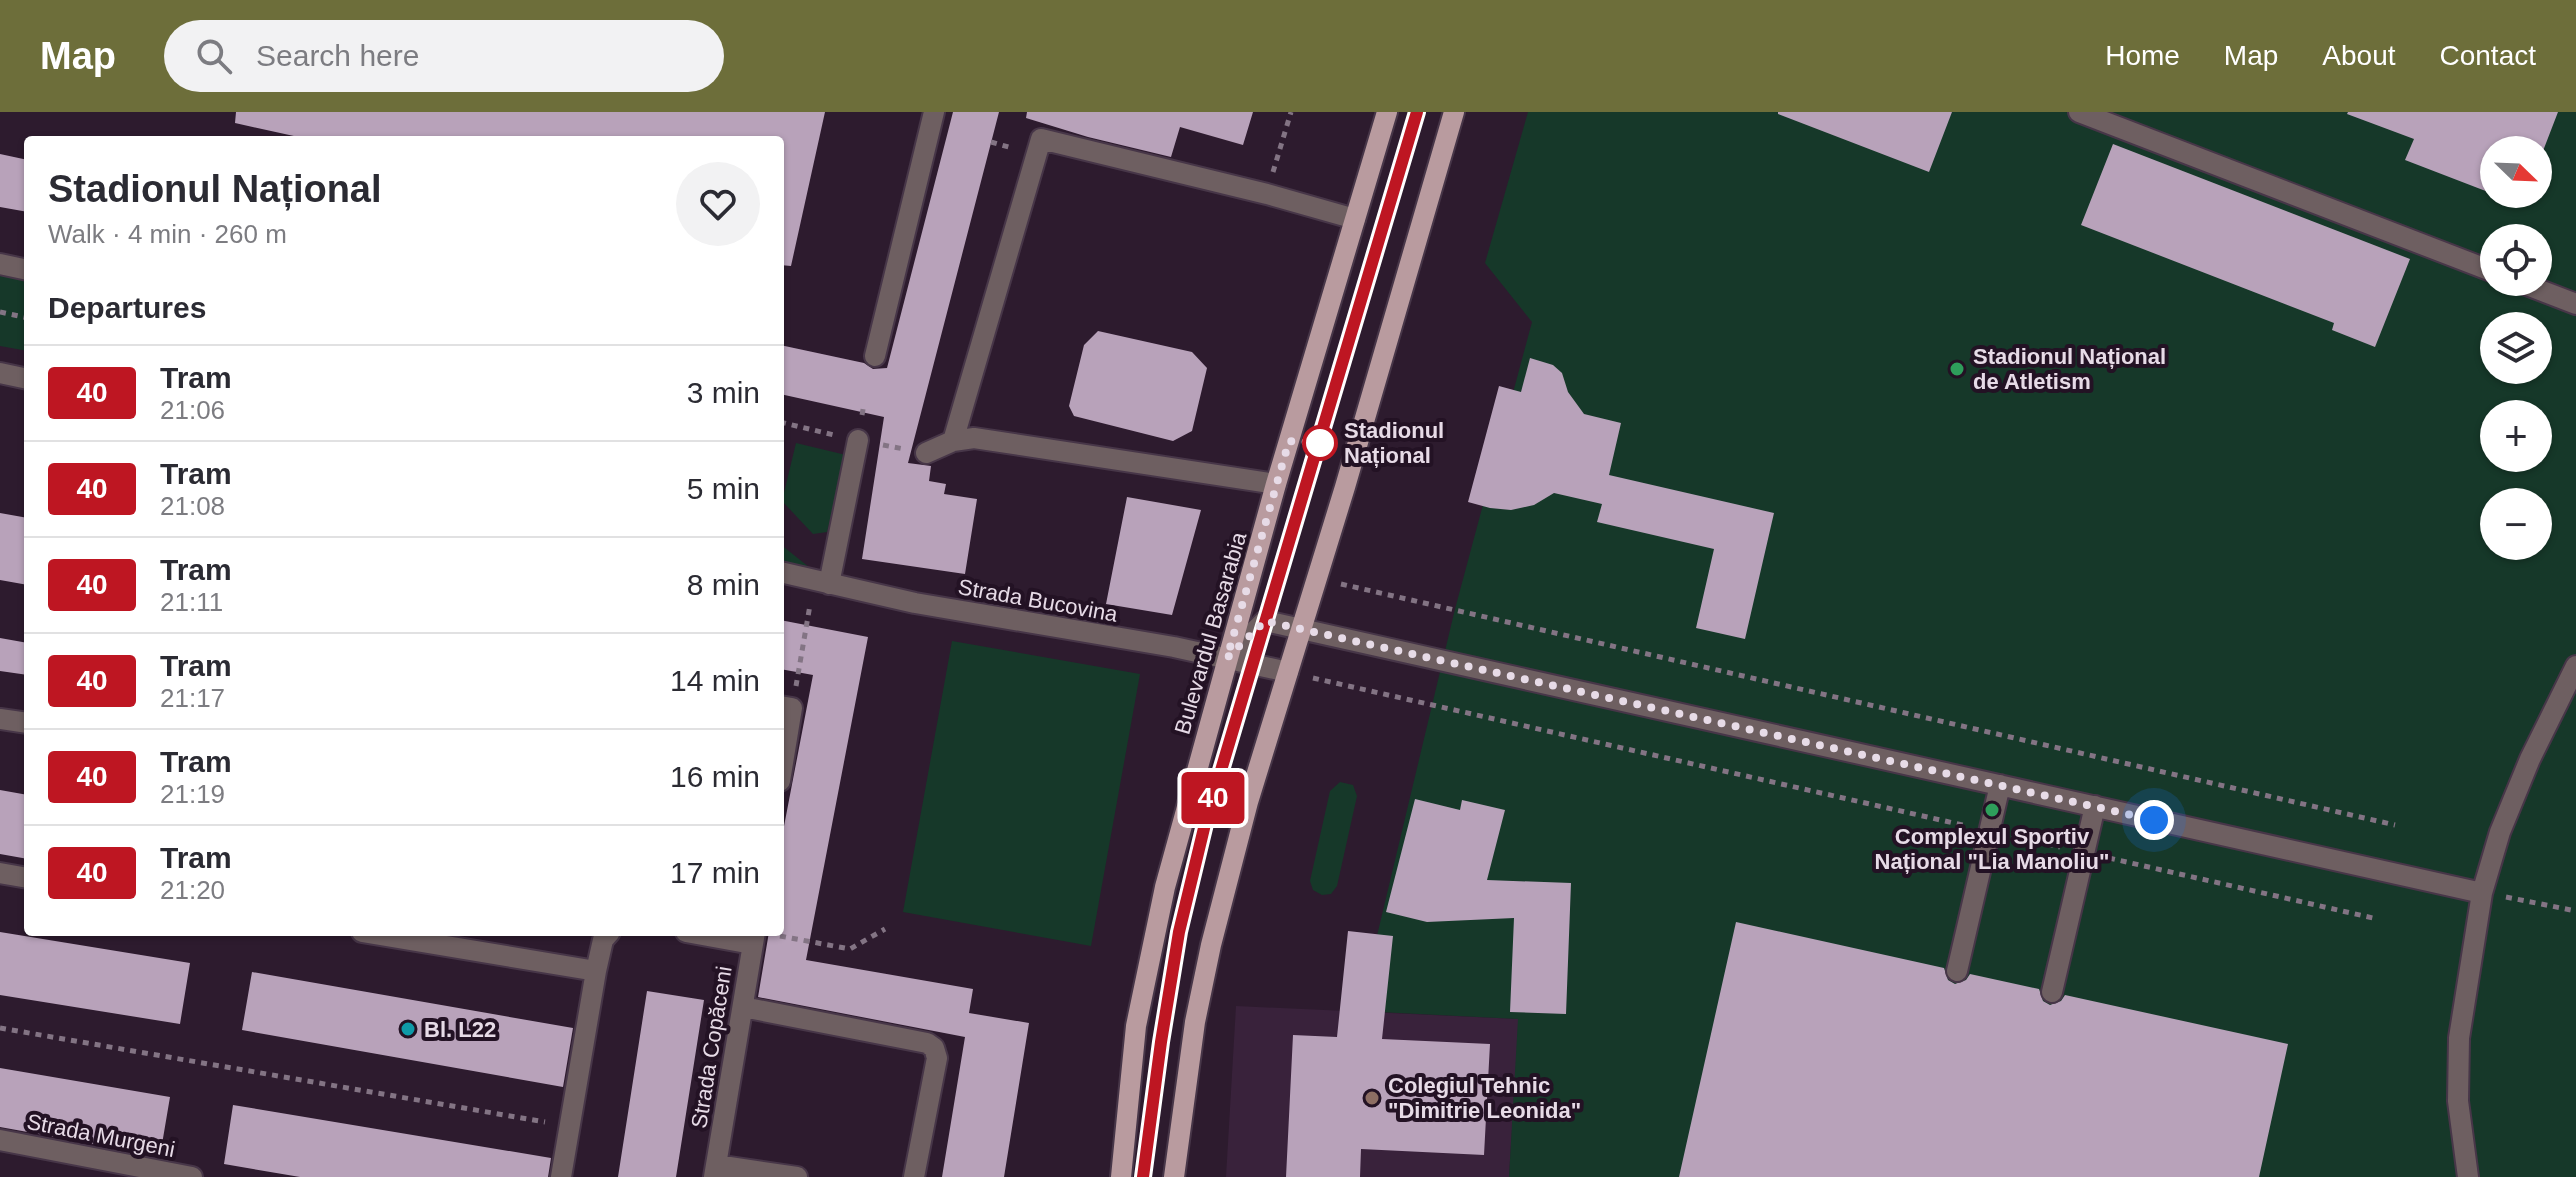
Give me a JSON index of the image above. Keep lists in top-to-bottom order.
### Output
{
  "streets": {
    "main road": ["Bulevardul Basarabia"],
    "street": ["Strada Bucovina", "Strada Copăceni", "Strada Murgeni"]
  },
  "crossings": [
    ["Strada Bucovina", "Bulevardul Basarabia"]
  ],
  "places": [
    "Stadionul Național de Atletism",
    "Stadionul Național",
    "Complexul Sportiv Național \"Lia Manoliu\"",
    "Bl. L22",
    "Colegiul Tehnic \"Dimitrie Leonida\""
  ],
  "lines": ["tram line 40"],
  "north": "bottom right",
  "page": {
    "header": "Map",
    "search": "Search here",
    "nav": [
      "Home",
      "Map",
      "About",
      "Contact"
    ],
    "on_map": "40",
    "map_buttons": ["+", "−"],
    "heading": [
      ["Stadionul Național", "Walk · 4 min · 260 m"],
      "Departures"
    ],
    "list": [
      {
        "mark": "40",
        "name": "Tram",
        "note": "21:06",
        "value": "3 min"
      },
      {
        "mark": "40",
        "name": "Tram",
        "note": "21:08",
        "value": "5 min"
      },
      {
        "mark": "40",
        "name": "Tram",
        "note": "21:11",
        "value": "8 min"
      },
      {
        "mark": "40",
        "name": "Tram",
        "note": "21:17",
        "value": "14 min"
      },
      {
        "mark": "40",
        "name": "Tram",
        "note": "21:19",
        "value": "16 min"
      },
      {
        "mark": "40",
        "name": "Tram",
        "note": "21:20",
        "value": "17 min"
      }
    ]
  }
}
